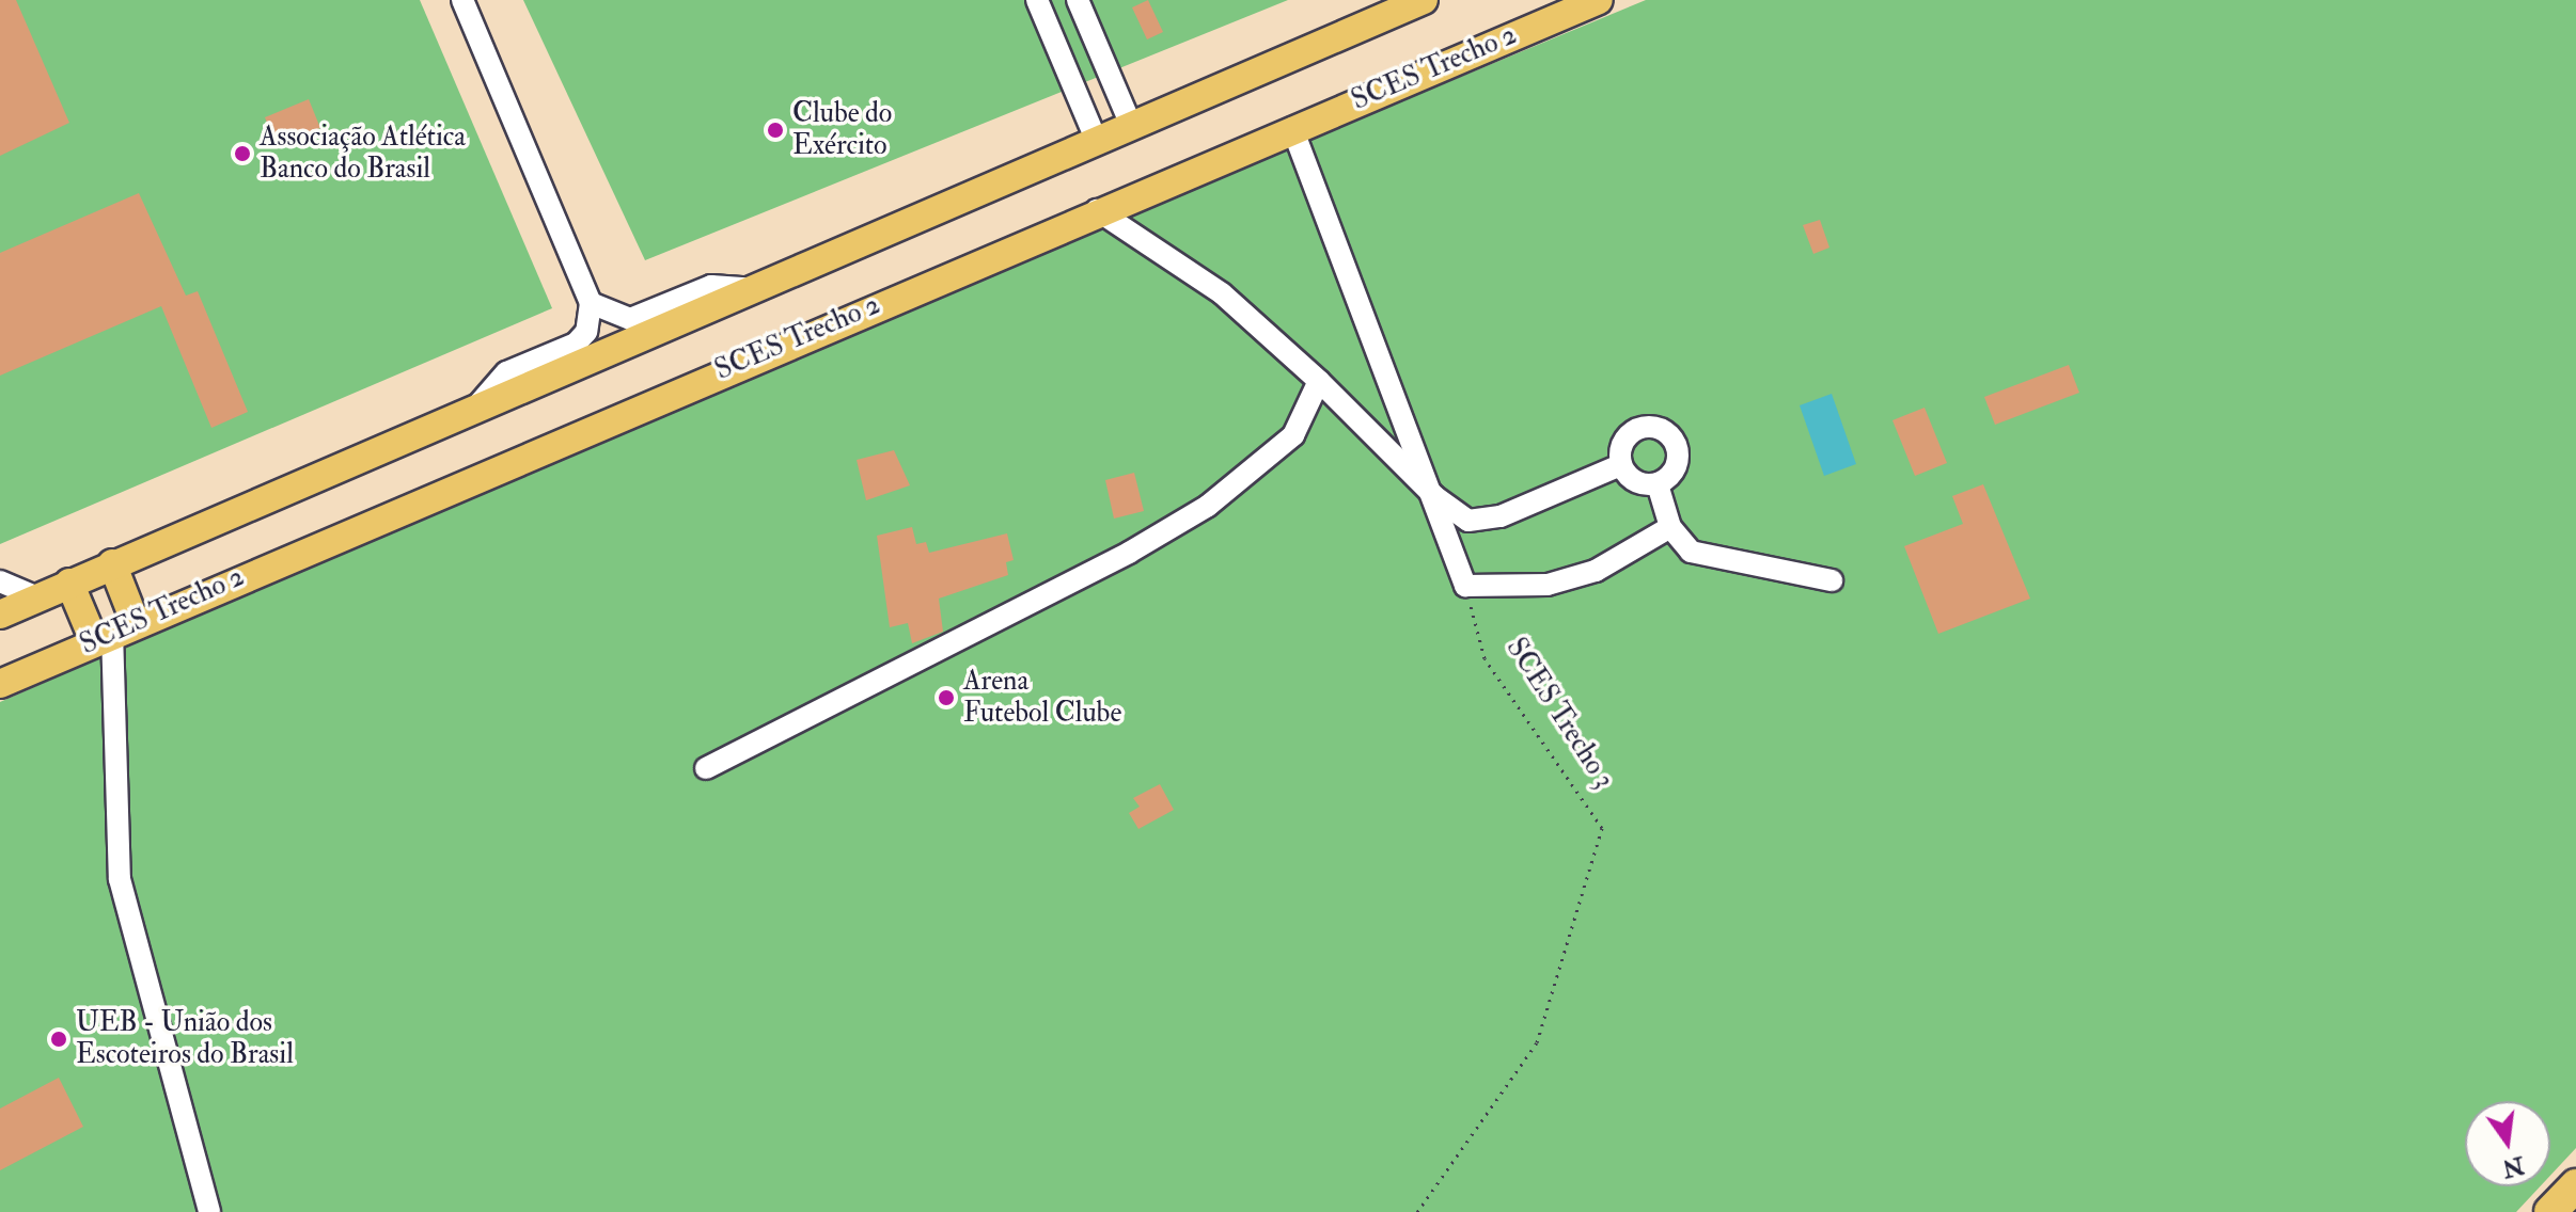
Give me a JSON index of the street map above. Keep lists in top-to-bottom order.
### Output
{
  "streets": {
    "main road": ["SCES Trecho 2"],
    "path": ["SCES Trecho 3"]
  },
  "places": [
    "Clube do Exército",
    "Associação Atlética Banco do Brasil",
    "Arena Futebol Clube",
    "UEB - União dos Escoteiros do Brasil"
  ],
  "north": "bottom"
}
